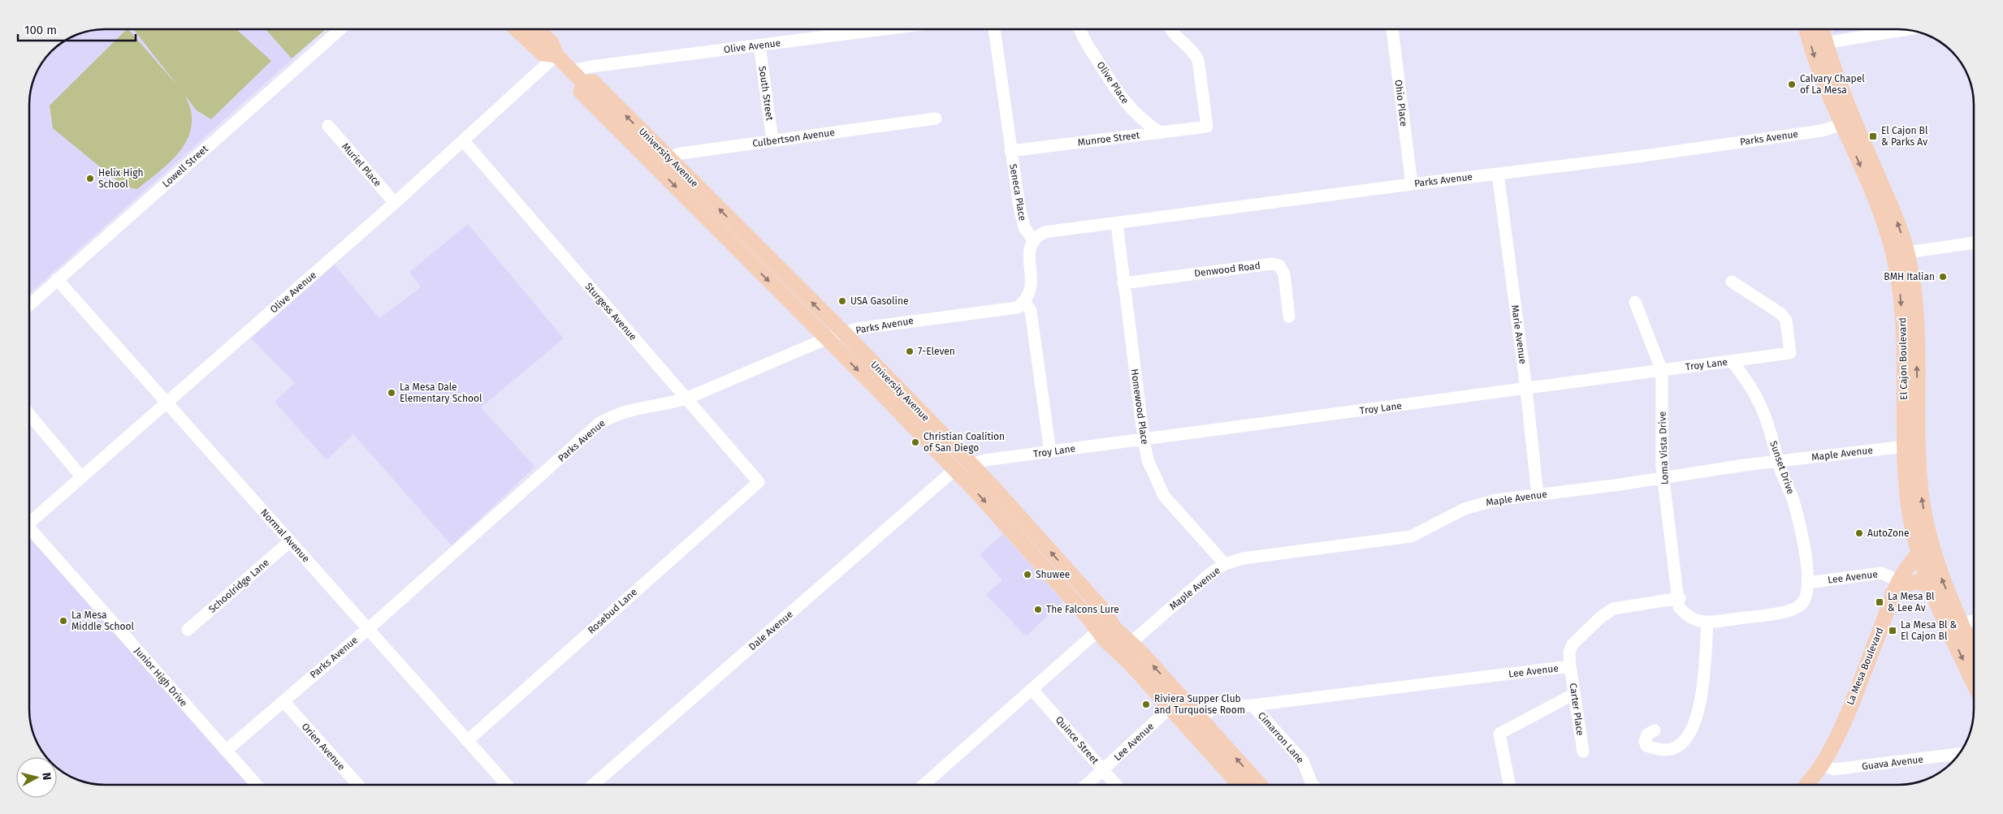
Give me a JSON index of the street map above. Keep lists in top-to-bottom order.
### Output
{
  "streets": {
    "main road": ["University Avenue", "El Cajon Boulevard", "La Mesa Boulevard"],
    "street": [
      "Olive Avenue",
      "Olive Place",
      "South Street",
      "Ohio Place",
      "Culbertson Avenue",
      "Parks Avenue",
      "Munroe Street",
      "Muriel Place",
      "Lowell Street",
      "Seneca Place",
      "Denwood Road",
      "Sturgess Avenue",
      "Marie Avenue",
      "Troy Lane",
      "Homewood Place",
      "Loma Vista Drive",
      "Maple Avenue",
      "Sunset Drive",
      "Normal Avenue",
      "Lee Avenue",
      "Schoolridge Lane",
      "Rosebud Lane",
      "Dale Avenue",
      "Junior High Drive",
      "Carter Place",
      "Cimarron Lane",
      "Quince Street",
      "Orien Avenue",
      "Guava Avenue"
    ]
  },
  "crossings": [
    ["Olive Avenue", "South Street"],
    ["Olive Avenue", "University Avenue"],
    ["Olive Avenue", "Muriel Place"],
    ["Olive Avenue", "Sturgess Avenue"],
    ["Olive Avenue", "Normal Avenue"],
    ["Olive Place", "Munroe Street"],
    ["South Street", "Culbertson Avenue"],
    ["Ohio Place", "Parks Avenue"],
    ["Culbertson Avenue", "University Avenue"],
    ["Parks Avenue", "University Avenue"],
    ["Parks Avenue", "Seneca Place"],
    ["Parks Avenue", "Sturgess Avenue"],
    ["Parks Avenue", "Marie Avenue"],
    ["Parks Avenue", "El Cajon Boulevard"],
    ["Parks Avenue", "Homewood Place"],
    ["Parks Avenue", "Normal Avenue"],
    ["Parks Avenue", "Junior High Drive"],
    ["Parks Avenue", "Orien Avenue"],
    ["Munroe Street", "Seneca Place"],
    ["University Avenue", "Troy Lane"],
    ["University Avenue", "Maple Avenue"],
    ["University Avenue", "Lee Avenue"],
    ["University Avenue", "Dale Avenue"],
    ["Lowell Street", "Normal Avenue"],
    ["Denwood Road", "Homewood Place"],
    ["Sturgess Avenue", "Rosebud Lane"],
    ["Marie Avenue", "Troy Lane"],
    ["Marie Avenue", "Maple Avenue"],
    ["El Cajon Boulevard", "Maple Avenue"],
    ["El Cajon Boulevard", "La Mesa Boulevard"],
    ["Troy Lane", "Homewood Place"],
    ["Troy Lane", "Loma Vista Drive"],
    ["Troy Lane", "Sunset Drive"],
    ["Troy Lane", "Dale Avenue"],
    ["Homewood Place", "Maple Avenue"],
    ["Loma Vista Drive", "Maple Avenue"],
    ["Loma Vista Drive", "Lee Avenue"],
    ["Maple Avenue", "Sunset Drive"],
    ["Sunset Drive", "Lee Avenue"],
    ["Normal Avenue", "Schoolridge Lane"],
    ["Normal Avenue", "Rosebud Lane"],
    ["Lee Avenue", "La Mesa Boulevard"],
    ["Lee Avenue", "Carter Place"],
    ["Lee Avenue", "Cimarron Lane"],
    ["Lee Avenue", "Quince Street"],
    ["La Mesa Boulevard", "Guava Avenue"]
  ],
  "places": {
    "other": [
      "Calvary Chapel of La Mesa",
      "Helix High School",
      "BMH Italian",
      "USA Gasoline",
      "7-Eleven",
      "La Mesa Dale Elementary School",
      "Christian Coalition of San Diego",
      "AutoZone",
      "Shuwee",
      "The Falcons Lure",
      "La Mesa Middle School",
      "Riviera Supper Club and Turquoise Room"
    ],
    "transit": ["El Cajon Bl & Parks Av", "La Mesa Bl & Lee Av", "La Mesa Bl & El Cajon Bl"]
  },
  "scale_bar": "100 m",
  "north": "right"
}
